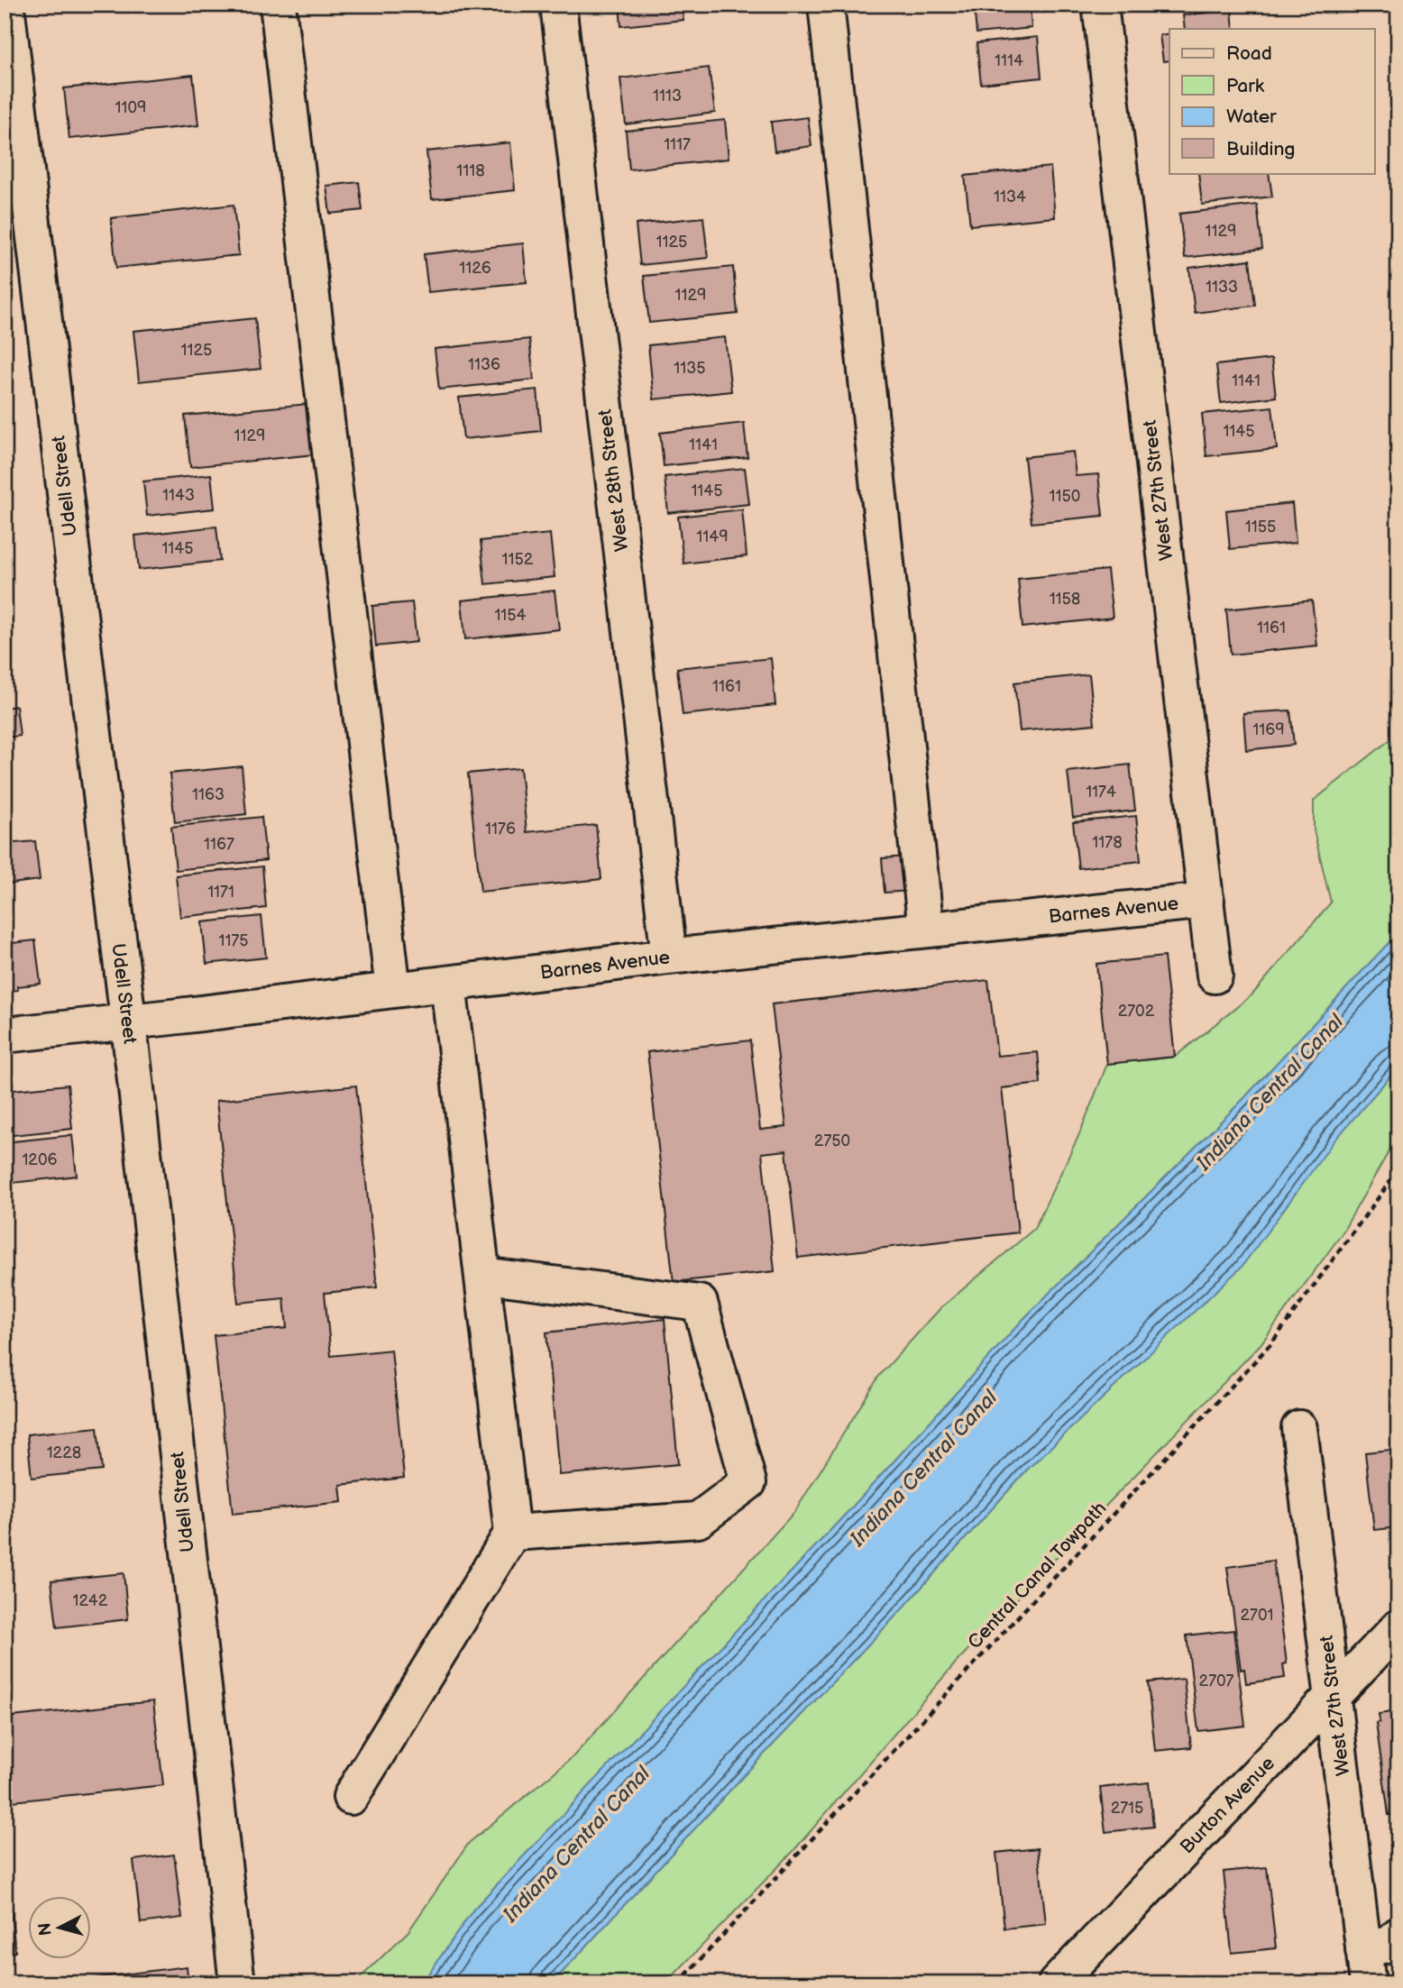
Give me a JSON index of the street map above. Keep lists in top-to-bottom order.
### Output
{
  "streets": {
    "street": [
      "West 28th Street",
      "Udell Street",
      "West 27th Street",
      "Barnes Avenue",
      "Burton Avenue"
    ],
    "path": ["Central Canal Towpath"]
  },
  "crossings": [
    ["West 28th Street", "Barnes Avenue"],
    ["Udell Street", "Barnes Avenue"],
    ["West 27th Street", "Barnes Avenue"],
    ["West 27th Street", "Burton Avenue"]
  ],
  "water": ["Indiana Central Canal"],
  "house_numbers": [
    "1114",
    "1113",
    "1109",
    "1117",
    "1118",
    "1134",
    "1129",
    "1125",
    "1126",
    "1133",
    "1129",
    "1125",
    "1136",
    "1135",
    "1141",
    "1145",
    "1129",
    "1141",
    "1145",
    "1143",
    "1150",
    "1155",
    "1149",
    "1145",
    "1152",
    "1158",
    "1154",
    "1161",
    "1161",
    "1169",
    "1174",
    "1163",
    "1176",
    "1178",
    "1167",
    "1171",
    "1175",
    "2702",
    "2750",
    "1206",
    "1228",
    "1242",
    "2701",
    "2707",
    "2715"
  ],
  "legend": [
    "Road",
    "Park",
    "Water",
    "Building"
  ],
  "north": "left"
}
